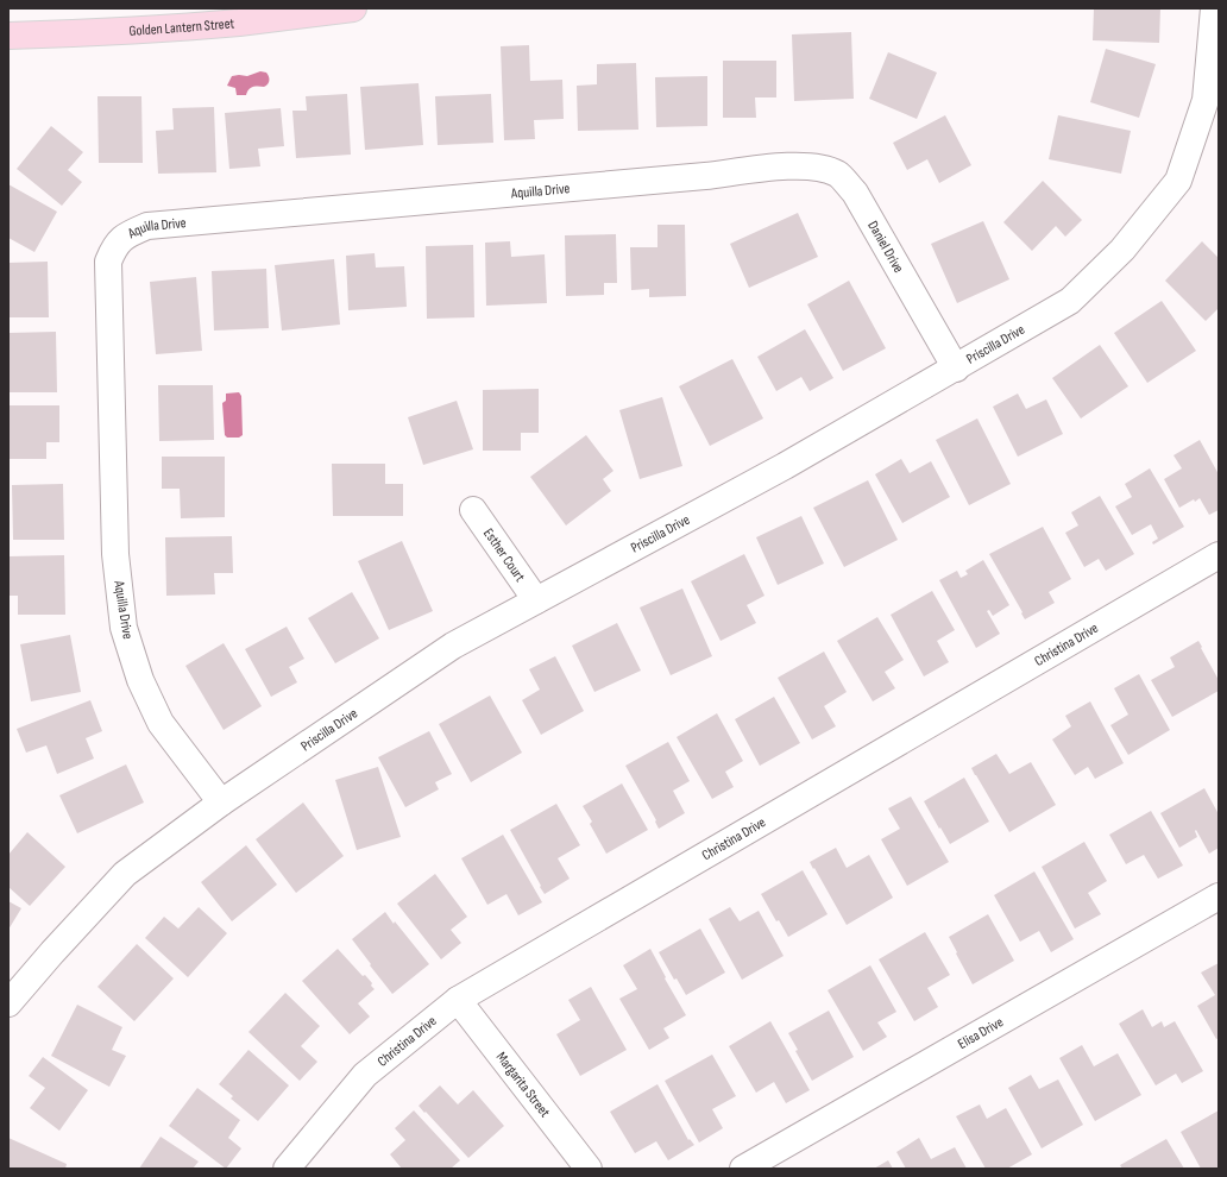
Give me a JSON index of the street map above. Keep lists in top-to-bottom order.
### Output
{
  "streets": {
    "main road": ["Golden Lantern Street"],
    "street": [
      "Aquilla Drive",
      "Daniel Drive",
      "Priscilla Drive",
      "Esther Court",
      "Christina Drive",
      "Elisa Drive",
      "Margarita Street"
    ]
  },
  "crossings": [
    ["Aquilla Drive", "Daniel Drive"],
    ["Aquilla Drive", "Priscilla Drive"],
    ["Daniel Drive", "Priscilla Drive"],
    ["Priscilla Drive", "Esther Court"],
    ["Christina Drive", "Margarita Street"]
  ]
}
